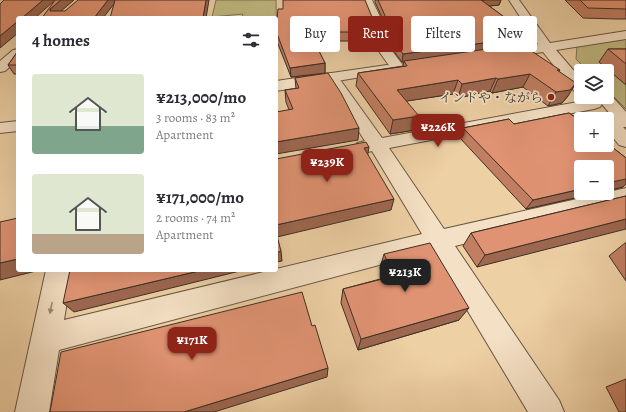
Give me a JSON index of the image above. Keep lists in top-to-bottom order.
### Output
{
  "places": ["インドや・ながら"],
  "page": {
    "chip": [
      "Buy",
      "Rent",
      "Filters",
      "New"
    ],
    "heading": "4 homes",
    "map_buttons": ["+", "−"],
    "list": [
      {
        "name": "¥213,000/mo",
        "note": "3 rooms · 83 m² · Apartment"
      },
      {
        "name": "¥171,000/mo",
        "note": "2 rooms · 74 m² · Apartment"
      }
    ],
    "price": [
      "¥226K",
      "¥239K",
      "¥213K",
      "¥171K"
    ]
  }
}
